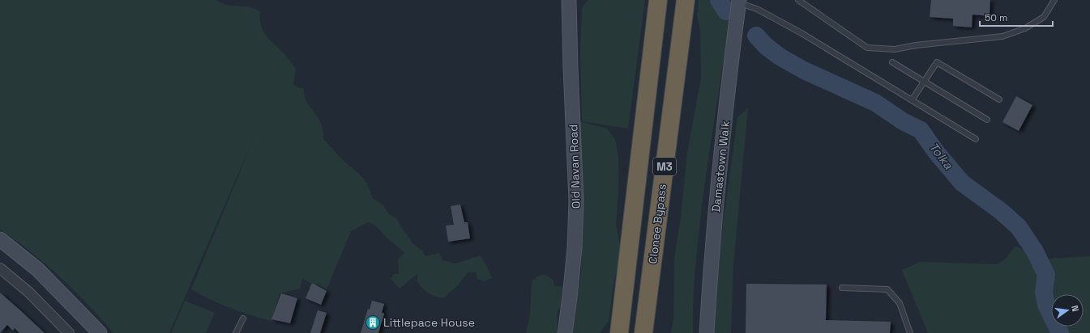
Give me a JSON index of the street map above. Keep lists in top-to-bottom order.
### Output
{
  "streets": {
    "highway": ["M3", "Clonee Bypass"],
    "main road": ["Old Navan Road", "Damastown Walk"]
  },
  "water": ["Tolka"],
  "places": {
    "building": ["Littlepace House"]
  },
  "scale_bar": "50 m",
  "north": "right"
}
